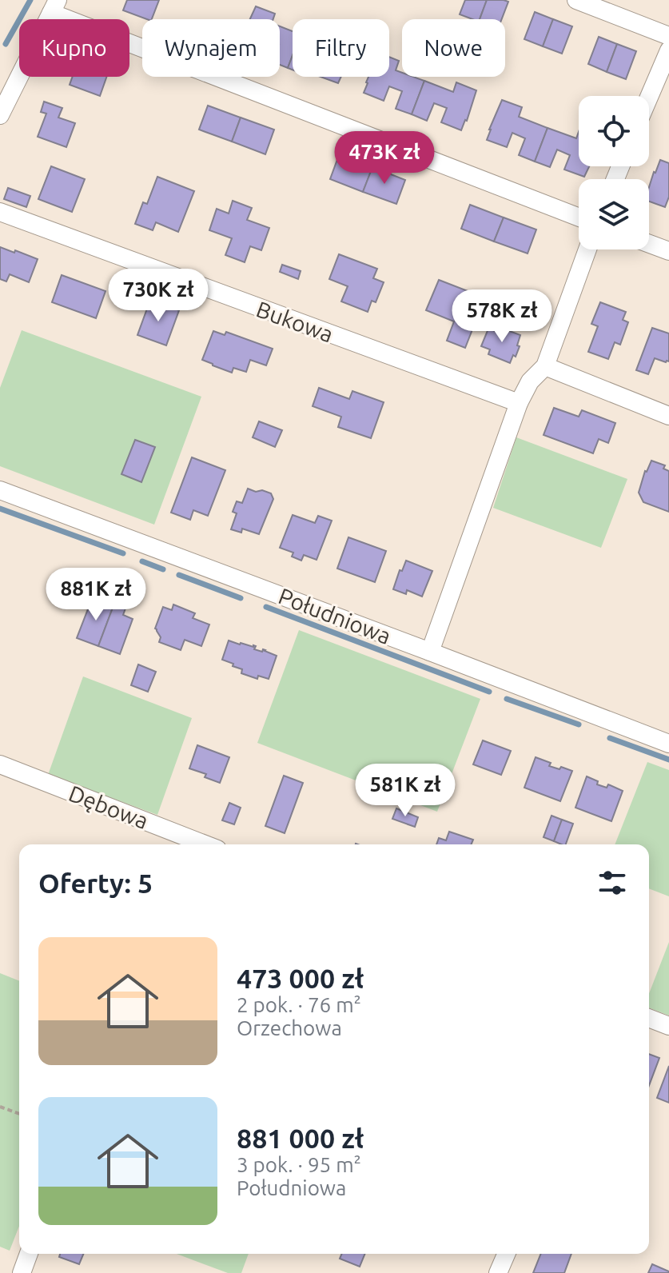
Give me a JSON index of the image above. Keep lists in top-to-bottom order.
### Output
{
  "streets": {
    "street": ["Bukowa", "Południowa", "Dębowa"]
  },
  "page": {
    "chip": [
      "Kupno",
      "Wynajem",
      "Filtry",
      "Nowe"
    ],
    "price": [
      "473K zł",
      "730K zł",
      "578K zł",
      "881K zł",
      "581K zł"
    ],
    "heading": "Oferty: 5",
    "list": [
      {
        "name": "473 000 zł",
        "note": "2 pok. · 76 m² · Orzechowa"
      },
      {
        "name": "881 000 zł",
        "note": "3 pok. · 95 m² · Południowa"
      }
    ]
  }
}
